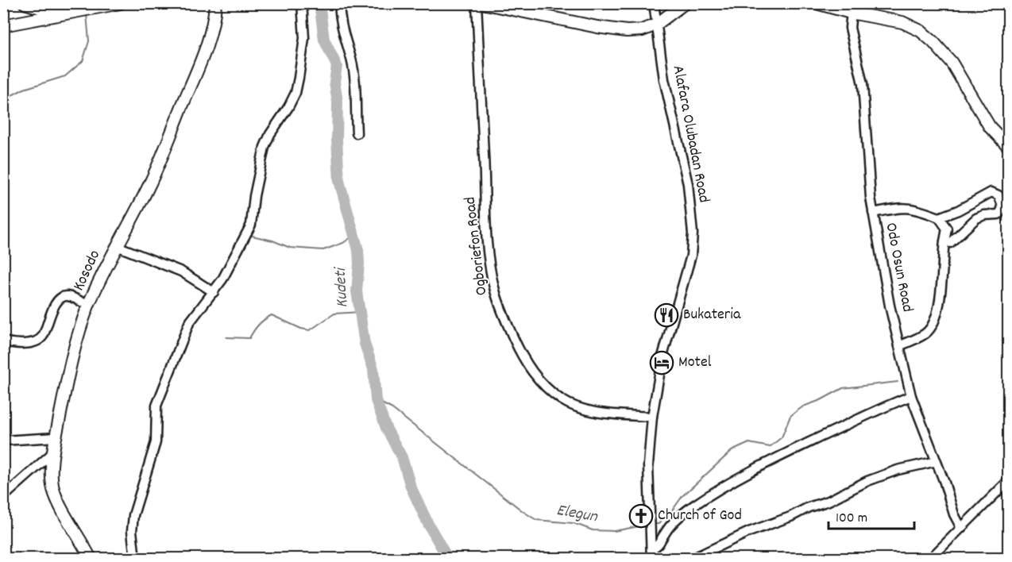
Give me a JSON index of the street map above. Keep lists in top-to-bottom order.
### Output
{
  "streets": {
    "main road": ["Kosodo"],
    "street": ["Alafara Olubadan Road", "Ogboriefon Road", "Odo Osun Road"]
  },
  "crossings": [
    ["Alafara Olubadan Road", "Ogboriefon Road"]
  ],
  "water": ["Kudeti", "Elegun"],
  "places": {
    "restaurant": ["Bukateria"],
    "hotel": ["Motel"],
    "church": ["Church of God"]
  },
  "scale_bar": "100 m"
}
